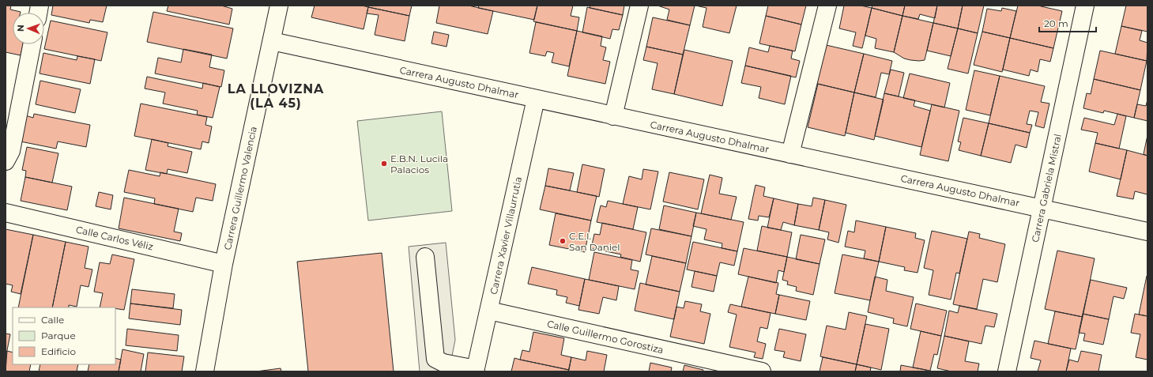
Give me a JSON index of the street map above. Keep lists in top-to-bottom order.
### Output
{
  "streets": {
    "street": [
      "Carrera Augusto Dhalmar",
      "Carrera Guillermo Valencia",
      "Carrera Gabriela Mistral",
      "Carrera Xavier Villaurrutia",
      "Calle Carlos Véliz",
      "Calle Guillermo Gorostiza"
    ]
  },
  "crossings": [
    ["Carrera Augusto Dhalmar", "Carrera Guillermo Valencia"],
    ["Carrera Augusto Dhalmar", "Carrera Gabriela Mistral"],
    ["Carrera Augusto Dhalmar", "Carrera Xavier Villaurrutia"],
    ["Carrera Guillermo Valencia", "Calle Carlos Véliz"],
    ["Carrera Xavier Villaurrutia", "Calle Guillermo Gorostiza"]
  ],
  "districts": ["LA LLOVIZNA (LA 45)"],
  "places": ["E.B.N. Lucila Palacios", "C.E.I. San Daniel"],
  "legend": ["Calle", "Parque", "Edificio"],
  "scale_bar": "20 m",
  "north": "left"
}
